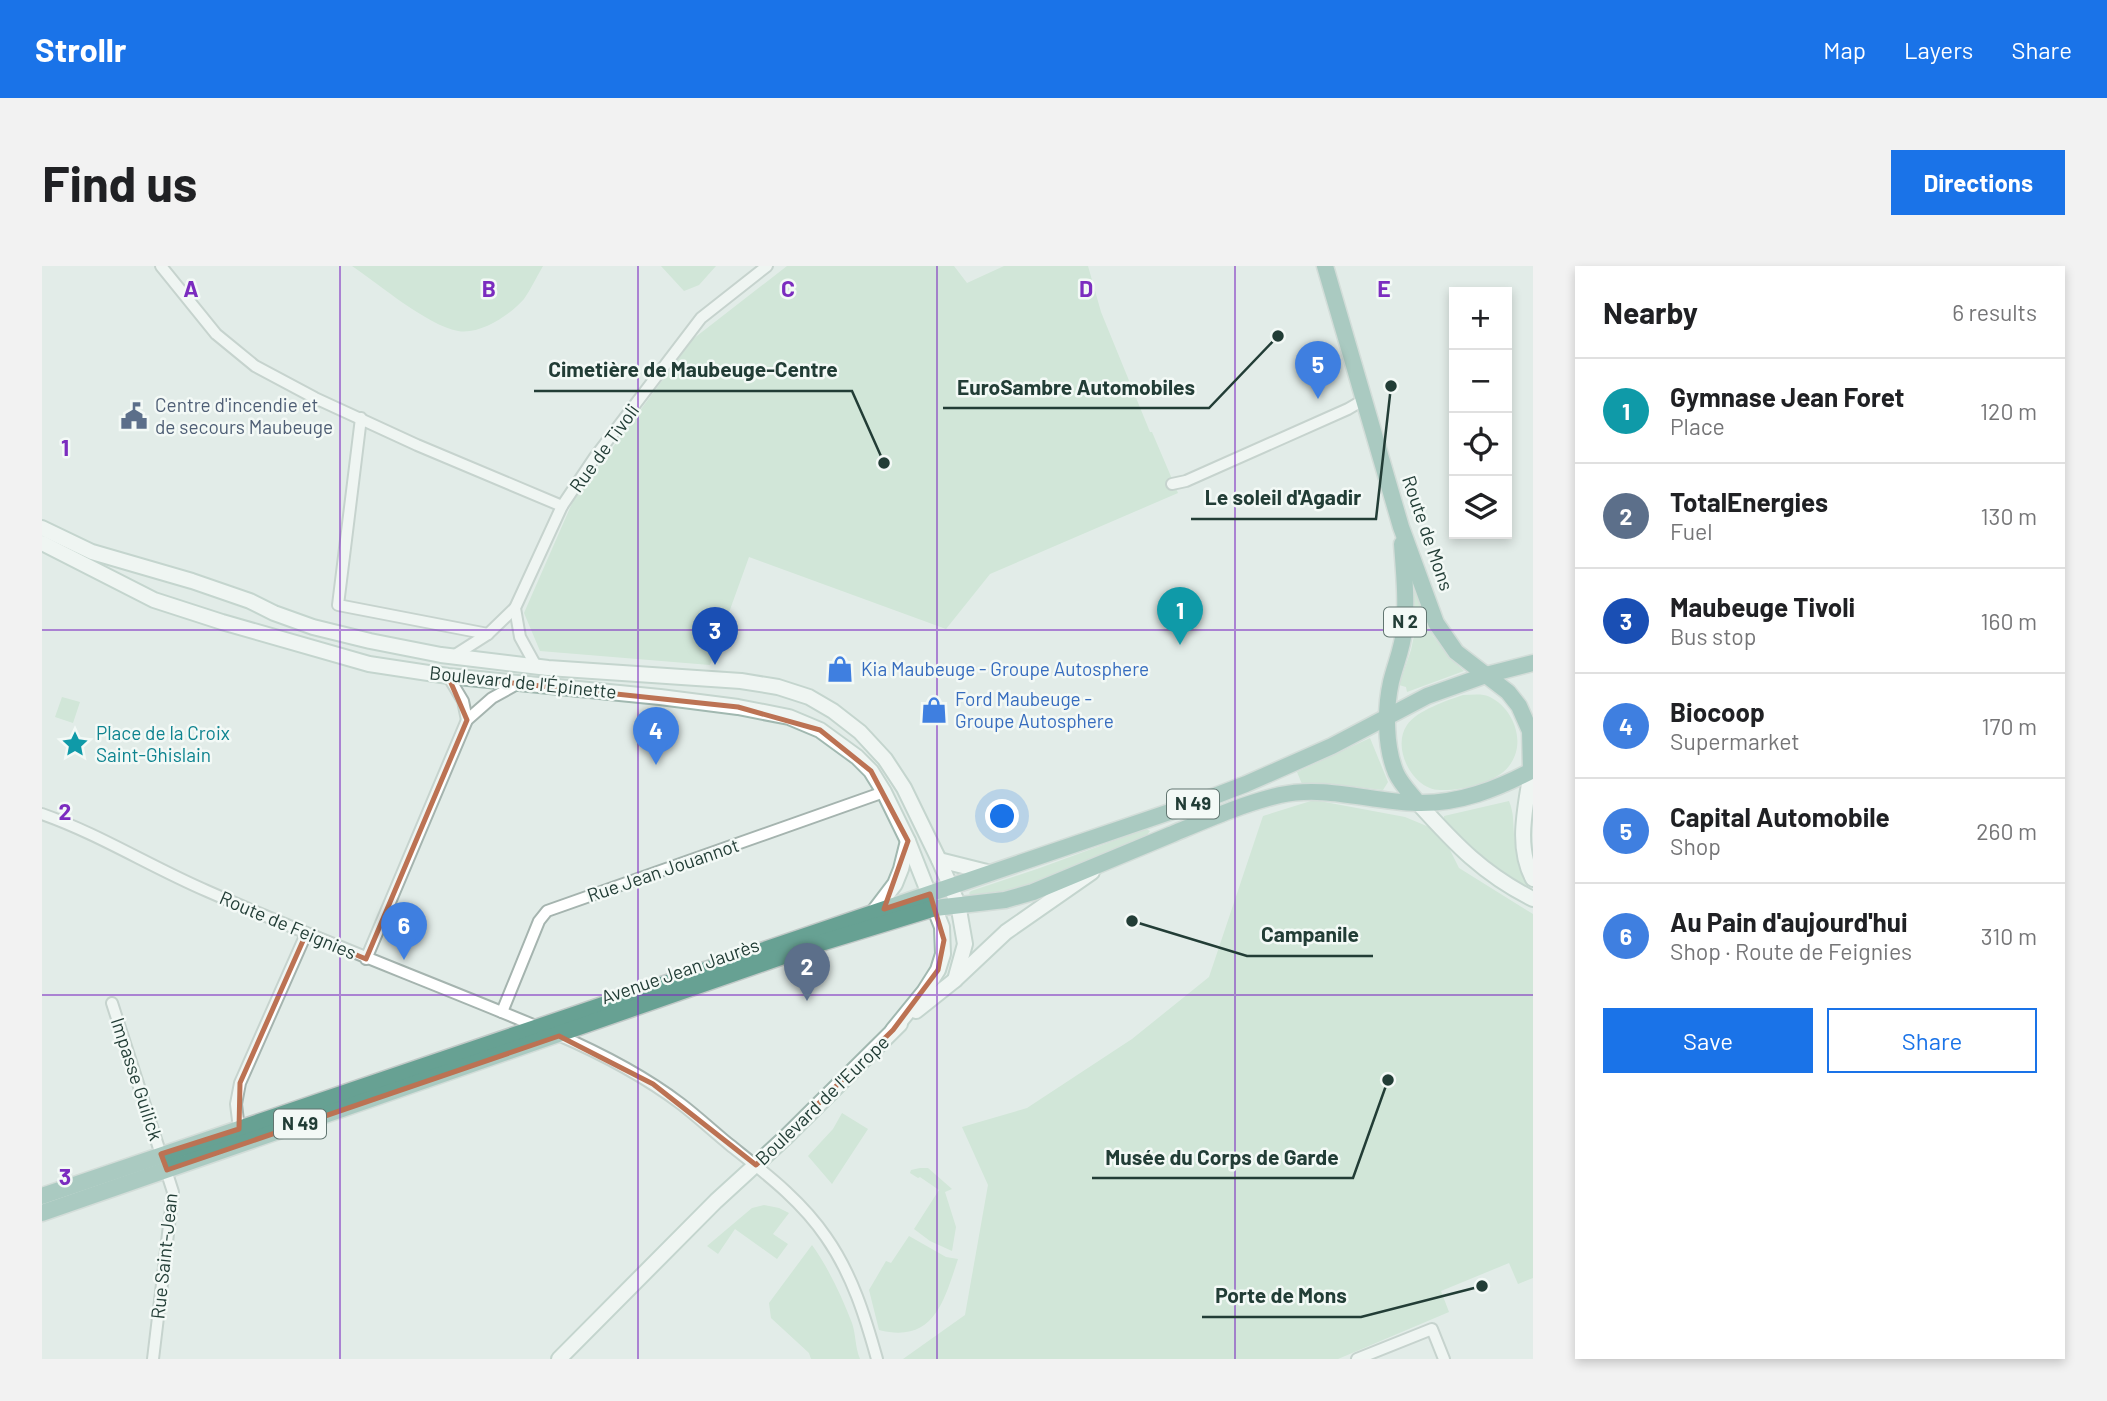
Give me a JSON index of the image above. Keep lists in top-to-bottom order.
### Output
{
  "streets": {
    "main road": [
      "Route de Mons",
      "N 2",
      "N 49",
      "Avenue Jean Jaurès"
    ],
    "street": [
      "Rue de Tivoli",
      "Boulevard de l'Épinette",
      "Rue Jean Jouannot",
      "Route de Feignies",
      "Impasse Guilick",
      "Boulevard de l'Europe",
      "Rue Saint-Jean"
    ]
  },
  "crossings": [
    ["Route de Mons", "N 2"],
    ["Route de Mons", "Avenue Jean Jaurès"],
    ["N 2", "Avenue Jean Jaurès"],
    ["Boulevard de l'Épinette", "Rue Jean Jouannot"],
    ["Boulevard de l'Épinette", "Avenue Jean Jaurès"],
    ["Boulevard de l'Épinette", "Boulevard de l'Europe"],
    ["Rue Jean Jouannot", "Route de Feignies"],
    ["Route de Feignies", "Avenue Jean Jaurès"],
    ["Route de Feignies", "Boulevard de l'Europe"],
    ["Avenue Jean Jaurès", "Impasse Guilick"],
    ["Avenue Jean Jaurès", "Boulevard de l'Europe"],
    ["Avenue Jean Jaurès", "Rue Saint-Jean"],
    ["Impasse Guilick", "Rue Saint-Jean"]
  ],
  "places": {
    "other": [
      "EuroSambre Automobiles",
      "Le soleil d'Agadir",
      "Cimetière de Maubeuge-Centre",
      "Campanile",
      "Musée du Corps de Garde",
      "Porte de Mons"
    ],
    "public building": ["Centre d'incendie et de secours Maubeuge"],
    "shop": ["Kia Maubeuge - Groupe Autosphere", "Ford Maubeuge - Groupe Autosphere"],
    "place": ["Place de la Croix Saint-Ghislain"]
  },
  "page": {
    "header": "Strollr",
    "nav": ["Map", "Layers", "Share"],
    "buttons": [
      "Directions",
      ["Save", "Share"]
    ],
    "title": "Find us",
    "heading": ["Nearby", "6 results"],
    "map_buttons": ["+", "−"],
    "pins": [
      "5",
      "1",
      "3",
      "4",
      "6",
      "2"
    ],
    "list": [
      {
        "mark": "1",
        "name": "Gymnase Jean Foret",
        "note": "Place",
        "value": "120 m"
      },
      {
        "mark": "2",
        "name": "TotalEnergies",
        "note": "Fuel",
        "value": "130 m"
      },
      {
        "mark": "3",
        "name": "Maubeuge Tivoli",
        "note": "Bus stop",
        "value": "160 m"
      },
      {
        "mark": "4",
        "name": "Biocoop",
        "note": "Supermarket",
        "value": "170 m"
      },
      {
        "mark": "5",
        "name": "Capital Automobile",
        "note": "Shop",
        "value": "260 m"
      },
      {
        "mark": "6",
        "name": "Au Pain d'aujourd'hui",
        "note": "Shop · Route de Feignies",
        "value": "310 m"
      }
    ]
  },
  "grid": {
    "columns": [
      "A",
      "B",
      "C",
      "D",
      "E"
    ],
    "rows": ["1", "2", "3"]
  }
}
